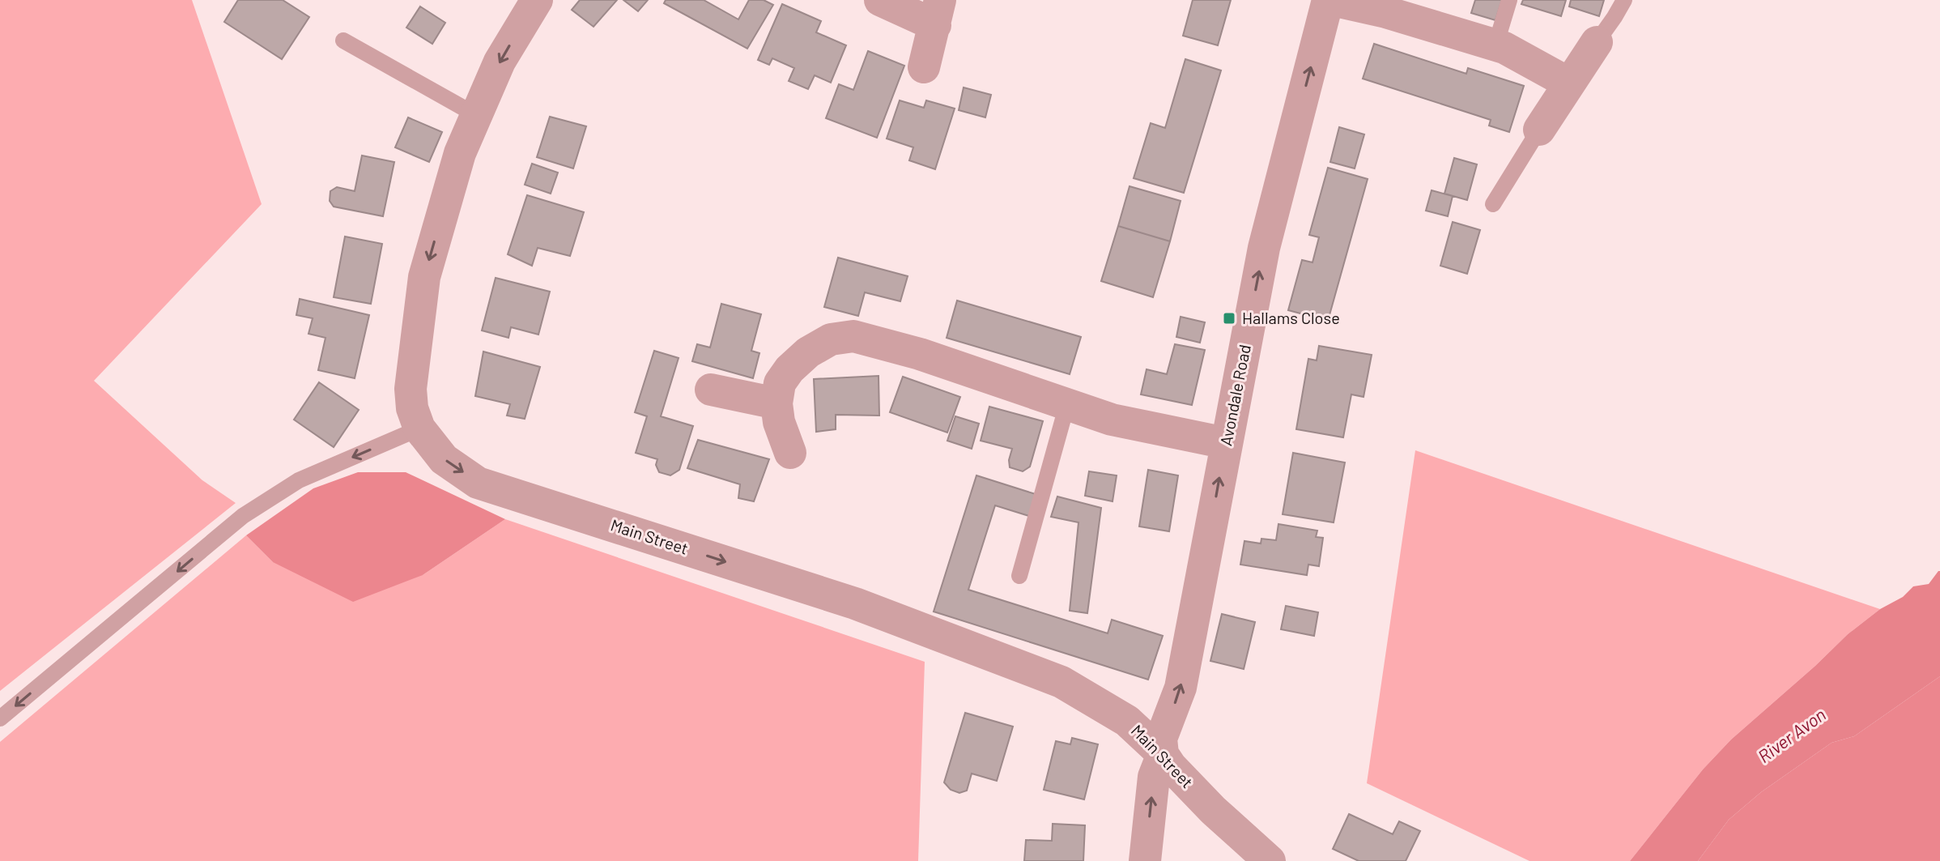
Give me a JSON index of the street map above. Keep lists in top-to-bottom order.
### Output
{
  "streets": {
    "street": ["Avondale Road", "Main Street"]
  },
  "crossings": [
    ["Avondale Road", "Main Street"]
  ],
  "one_way": ["Avondale Road"],
  "water": ["River Avon"],
  "places": {
    "transit": ["Hallams Close"]
  }
}
